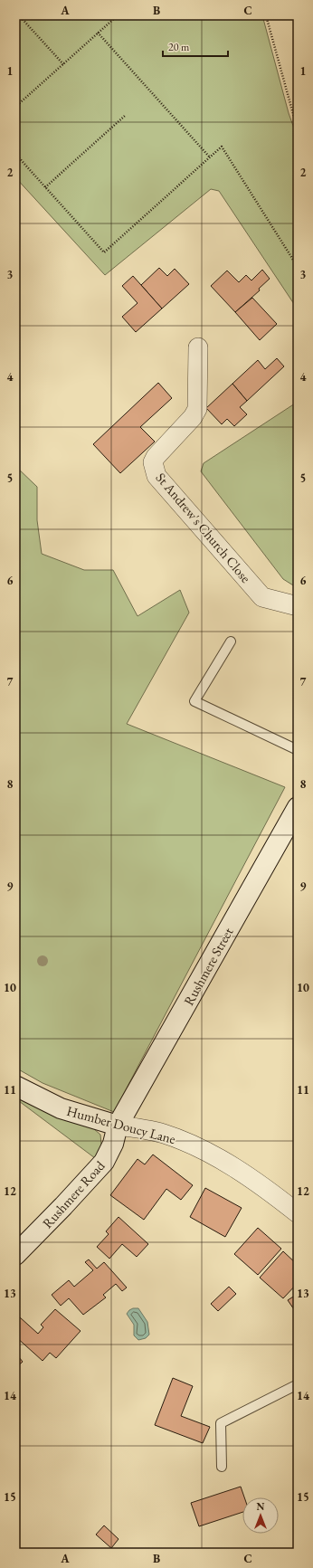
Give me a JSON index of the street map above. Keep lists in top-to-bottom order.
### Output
{
  "streets": {
    "street": [
      "St Andrew's Church Close",
      "Rushmere Street",
      "Humber Doucy Lane",
      "Rushmere Road"
    ]
  },
  "crossings": [
    ["Rushmere Street", "Humber Doucy Lane"],
    ["Rushmere Street", "Rushmere Road"],
    ["Humber Doucy Lane", "Rushmere Road"]
  ],
  "scale_bar": "20 m",
  "north": "top",
  "grid": {
    "columns": ["A", "B", "C"],
    "rows": [
      "1",
      "2",
      "3",
      "4",
      "5",
      "6",
      "7",
      "8",
      "9",
      "10",
      "11",
      "12",
      "13",
      "14",
      "15"
    ]
  }
}
